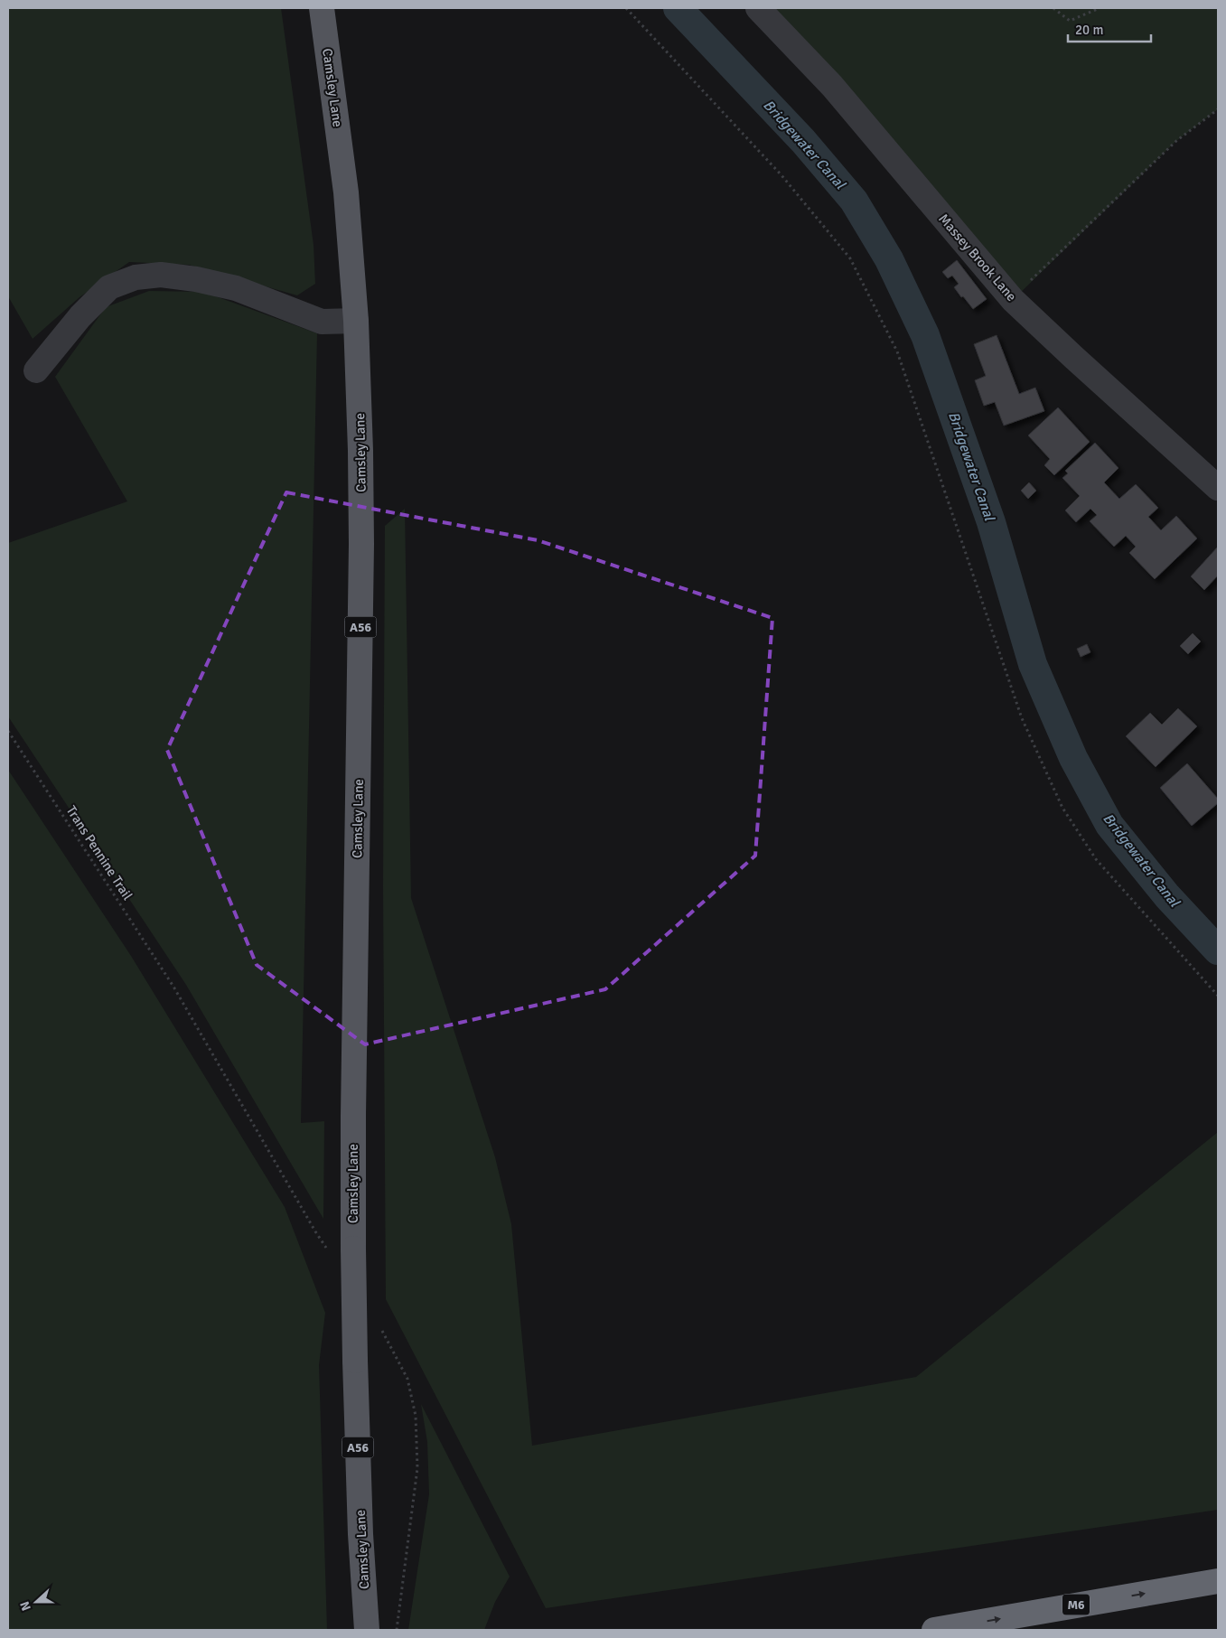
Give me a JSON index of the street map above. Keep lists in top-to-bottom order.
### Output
{
  "streets": {
    "highway": ["M6"],
    "main road": ["Camsley Lane", "A56"],
    "street": ["Massey Brook Lane"],
    "path": ["Trans Pennine Trail"]
  },
  "water": ["Bridgewater Canal"],
  "scale_bar": "20 m",
  "north": "left"
}
